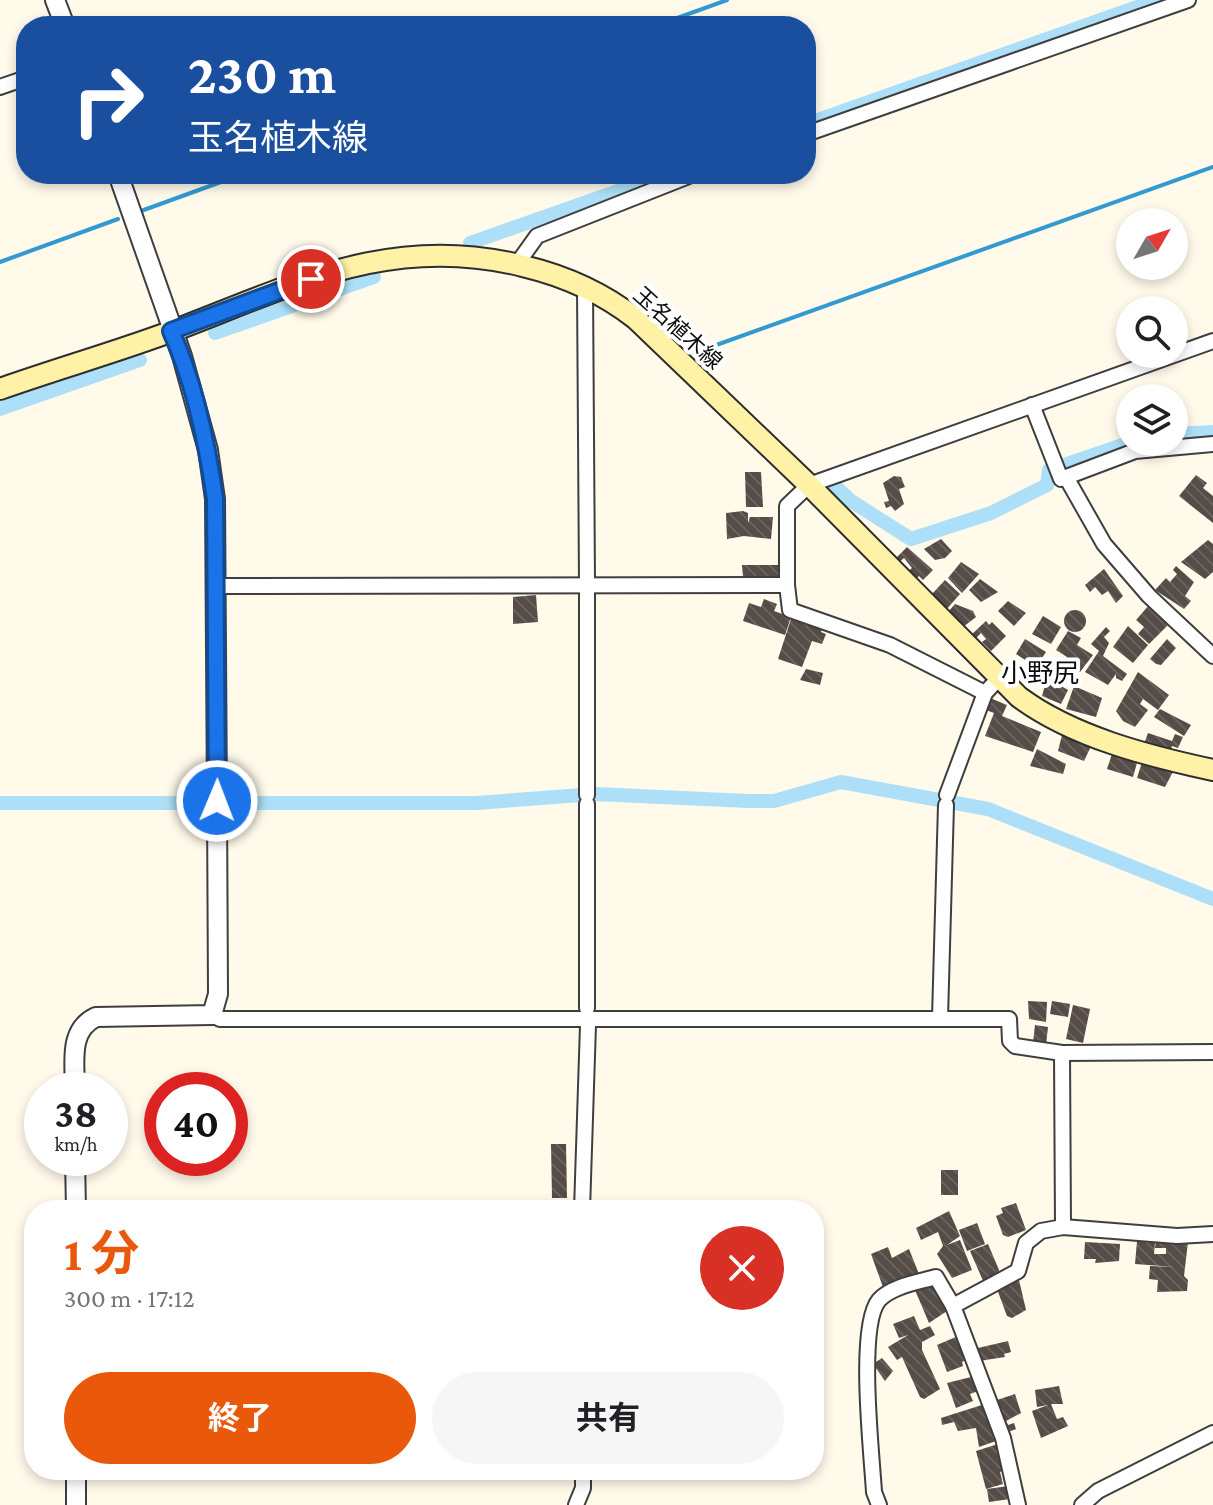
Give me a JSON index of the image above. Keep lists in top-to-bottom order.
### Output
{
  "streets": {
    "main road": ["玉名植木線"]
  },
  "districts": ["小野尻"],
  "north": "top right",
  "page": {
    "turn": ["230 m", "玉名植木線"],
    "speed": "38 km/h",
    "limit": "40",
    "heading": ["1 分", "300 m · 17:12"],
    "buttons": ["終了", "共有"]
  }
}
